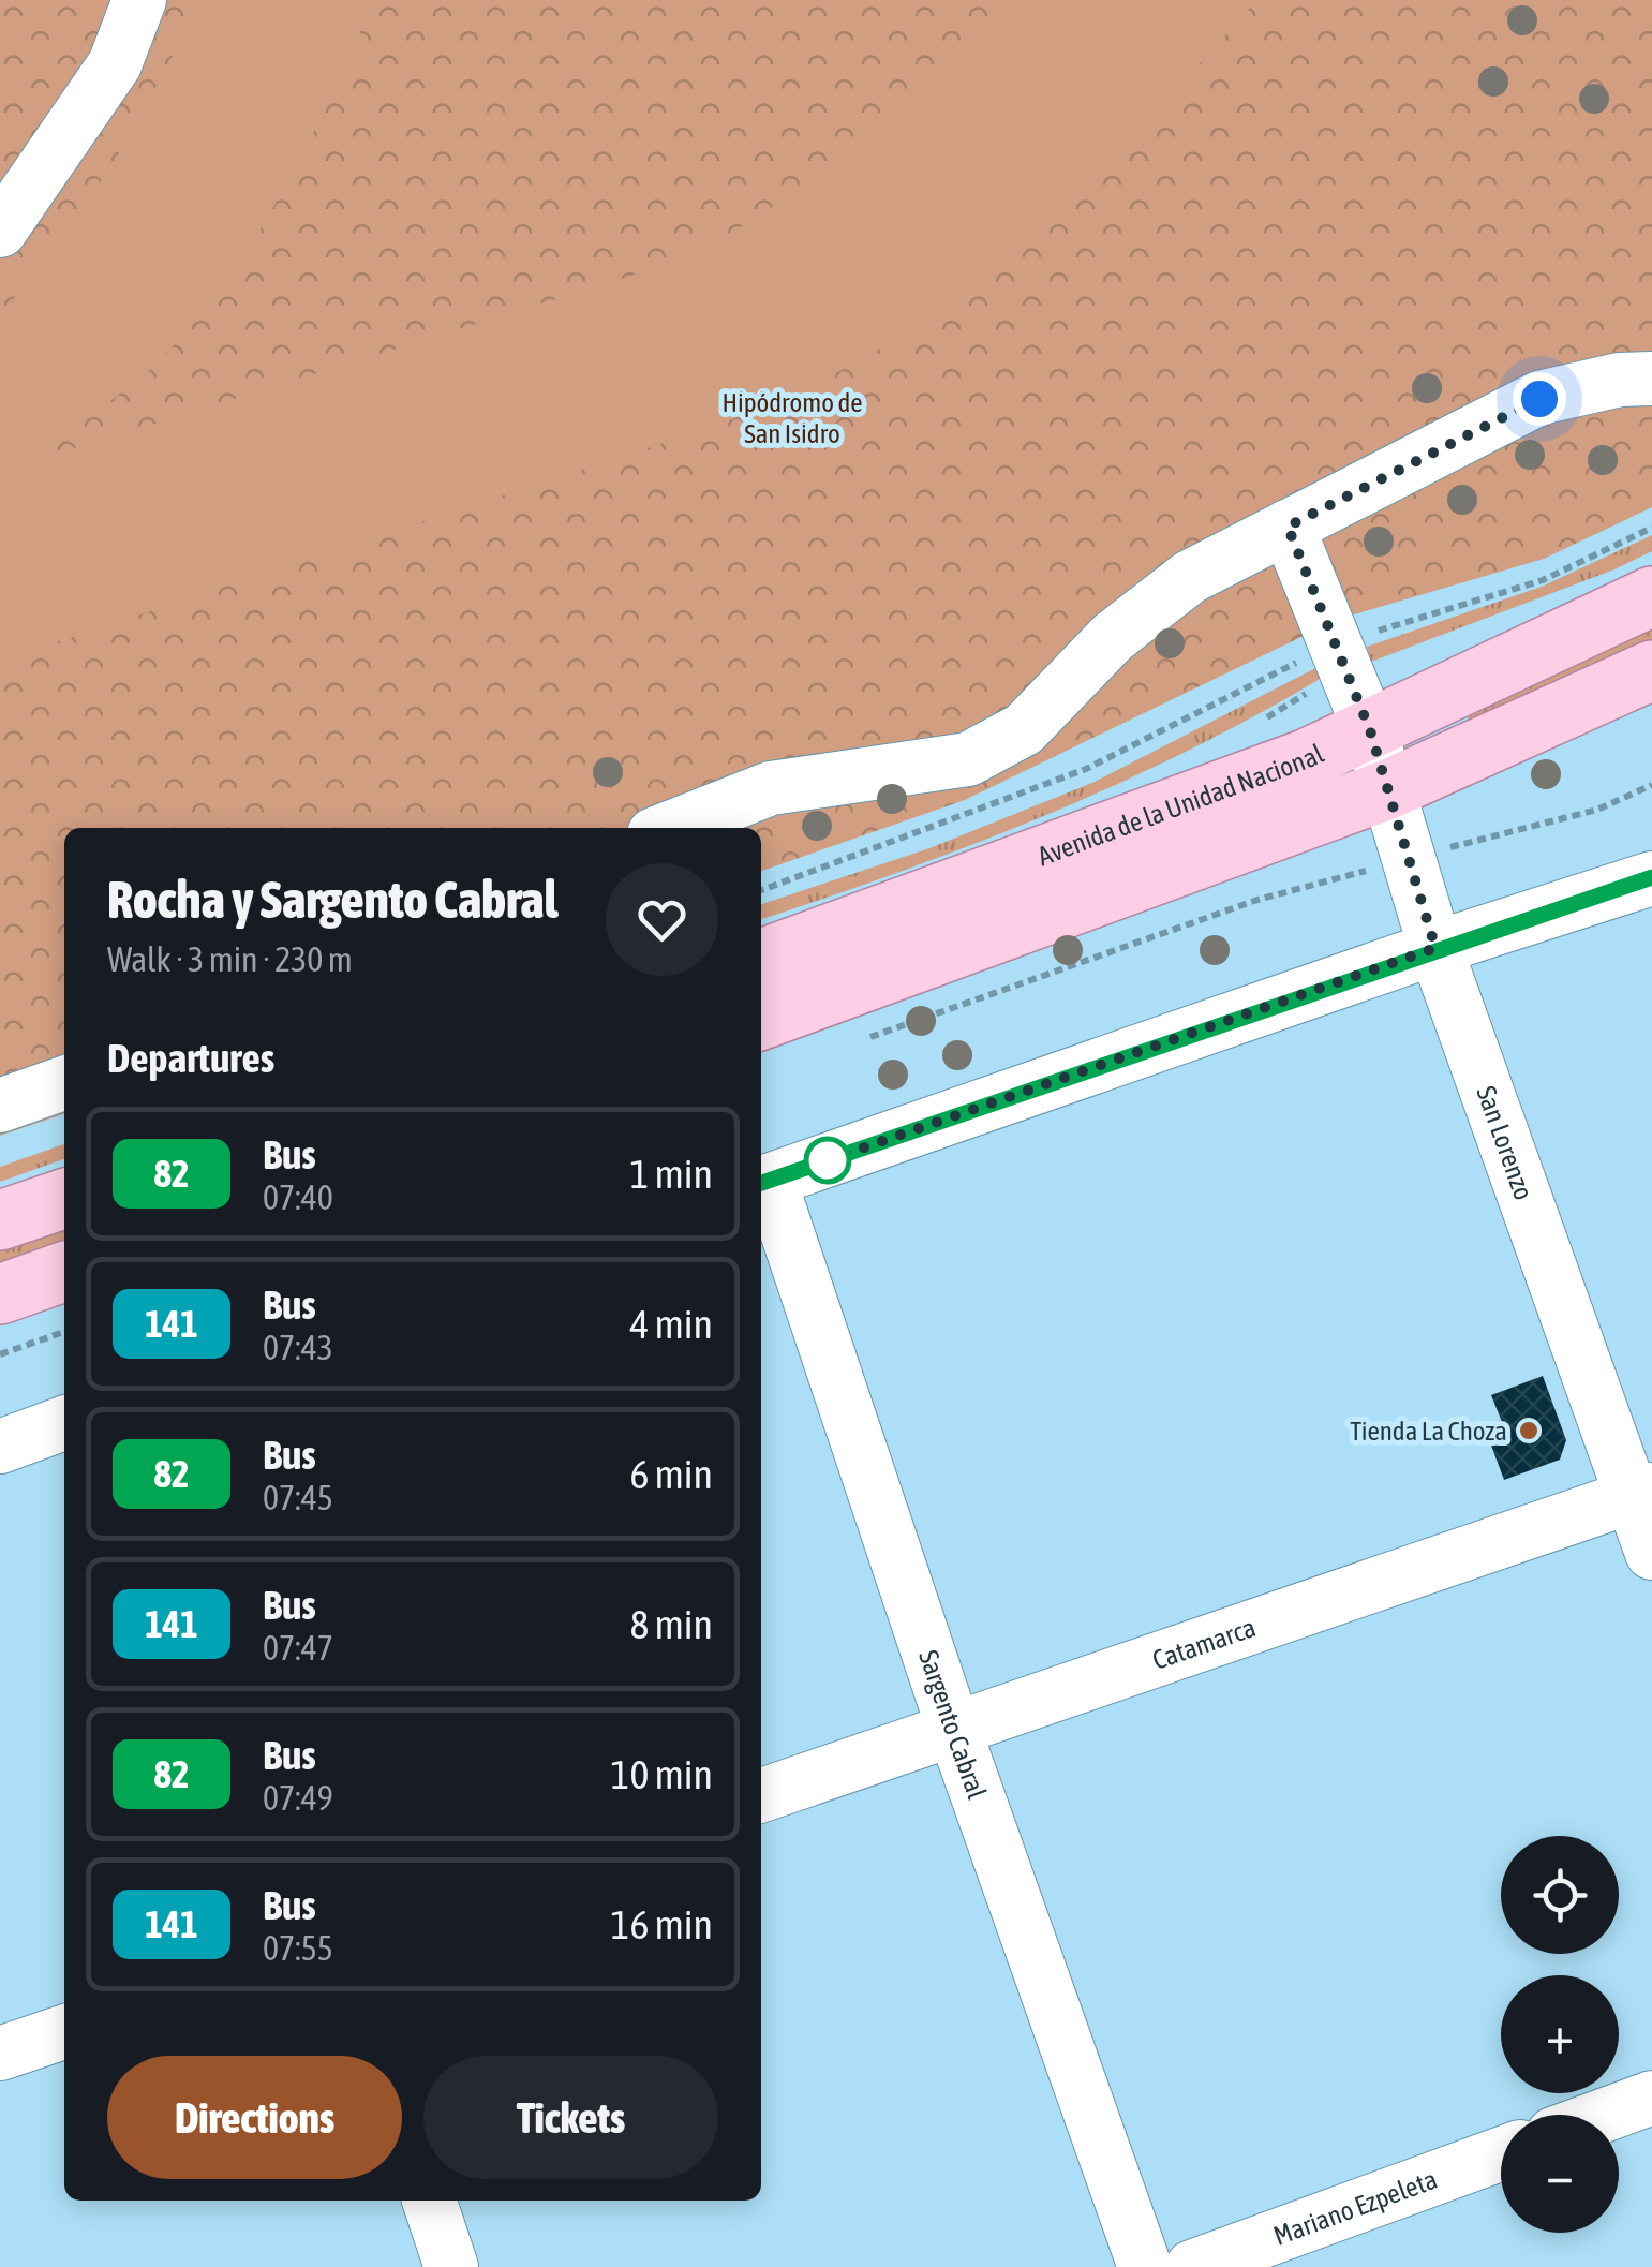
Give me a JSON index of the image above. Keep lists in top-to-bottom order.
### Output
{
  "streets": {
    "main road": ["Avenida de la Unidad Nacional"],
    "street": [
      "San Lorenzo",
      "Catamarca",
      "Sargento Cabral",
      "Mariano Ezpeleta"
    ]
  },
  "crossings": [
    ["Avenida de la Unidad Nacional", "San Lorenzo"],
    ["San Lorenzo", "Catamarca"],
    ["Catamarca", "Sargento Cabral"]
  ],
  "parks": ["Hipódromo de San Isidro"],
  "places": ["Tienda La Choza"],
  "lines": ["bus line 82"],
  "page": {
    "heading": [
      ["Rocha y Sargento Cabral", "Walk · 3 min · 230 m"],
      "Departures"
    ],
    "list": [
      {
        "mark": "82",
        "name": "Bus",
        "note": "07:40",
        "value": "1 min"
      },
      {
        "mark": "141",
        "name": "Bus",
        "note": "07:43",
        "value": "4 min"
      },
      {
        "mark": "82",
        "name": "Bus",
        "note": "07:45",
        "value": "6 min"
      },
      {
        "mark": "141",
        "name": "Bus",
        "note": "07:47",
        "value": "8 min"
      },
      {
        "mark": "82",
        "name": "Bus",
        "note": "07:49",
        "value": "10 min"
      },
      {
        "mark": "141",
        "name": "Bus",
        "note": "07:55",
        "value": "16 min"
      }
    ],
    "map_buttons": ["+", "−"],
    "buttons": ["Directions", "Tickets"]
  }
}
